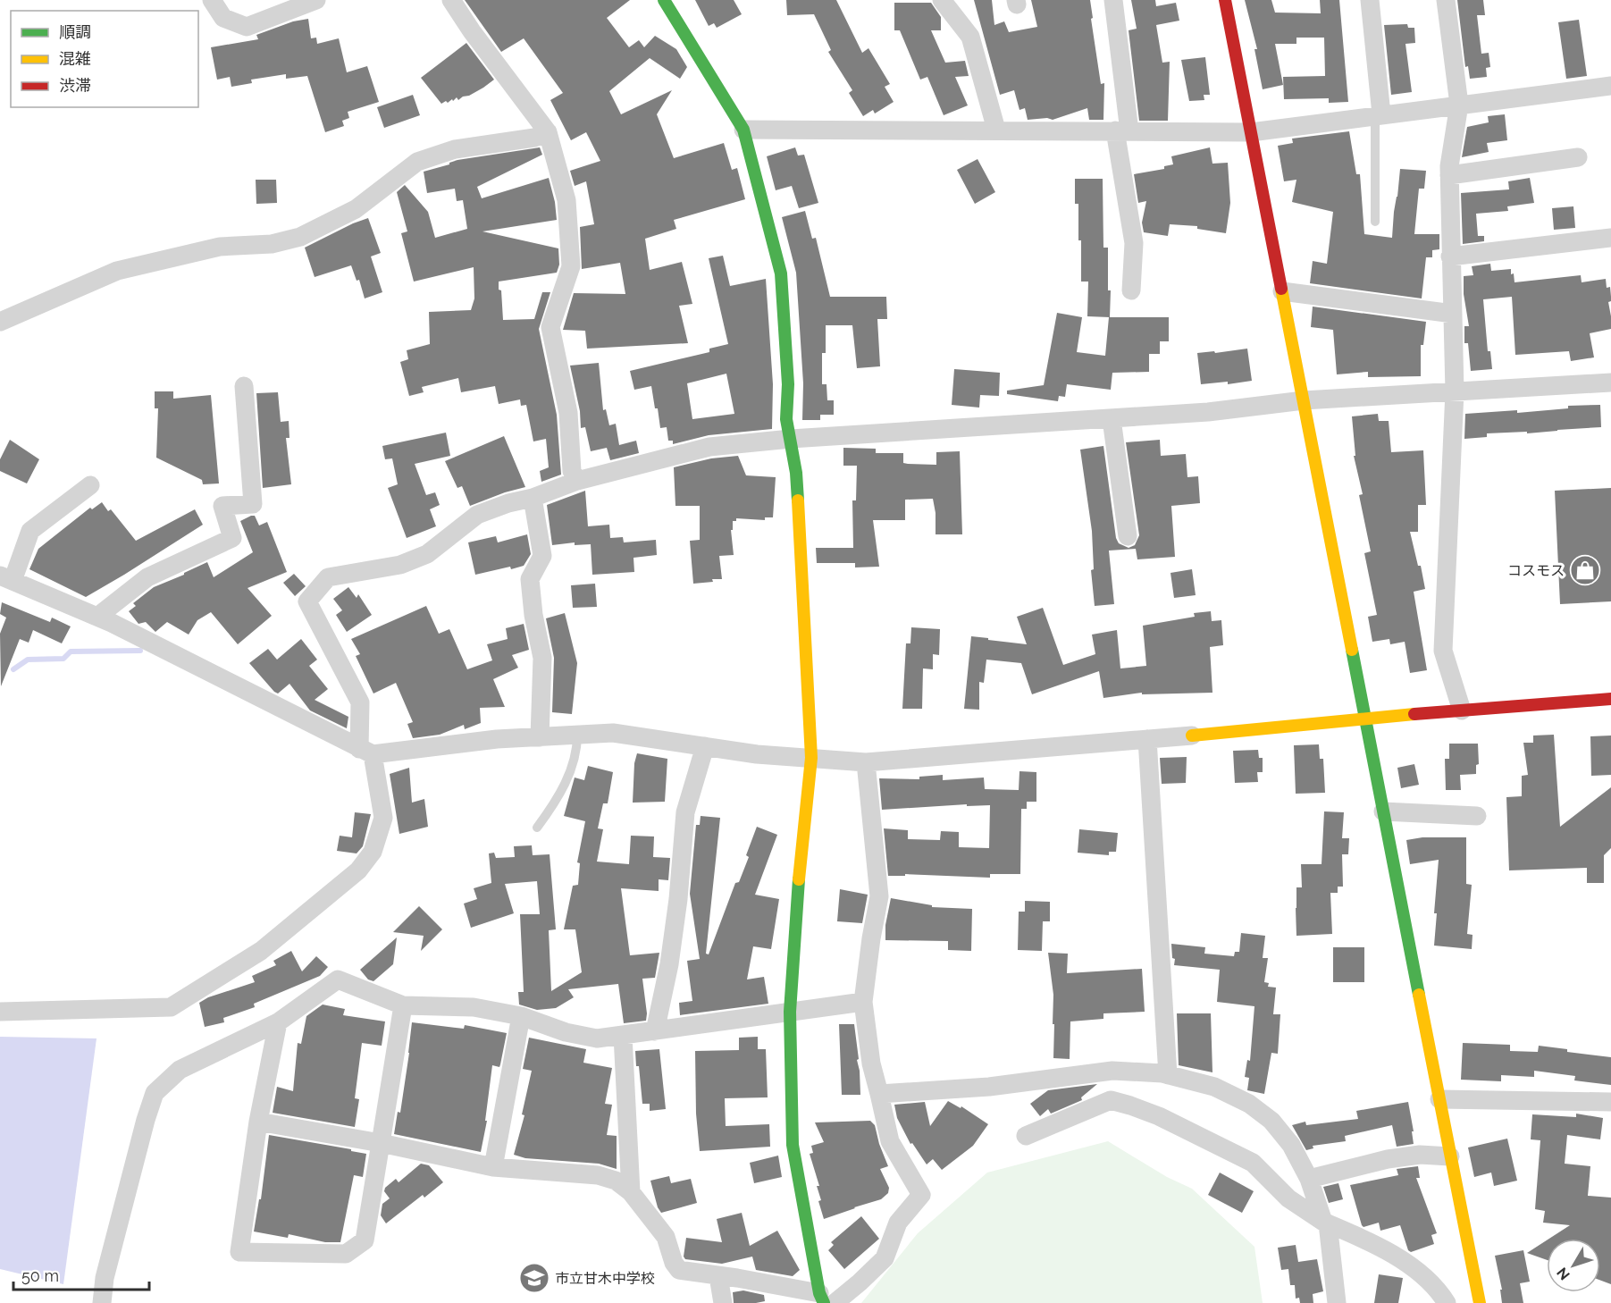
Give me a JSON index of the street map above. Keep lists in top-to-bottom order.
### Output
{
  "places": {
    "shop": ["コスモス"],
    "school or university": ["市立甘木中学校"]
  },
  "legend": ["順調", "混雑", "渋滞"],
  "scale_bar": "50 m",
  "north": "bottom left"
}
